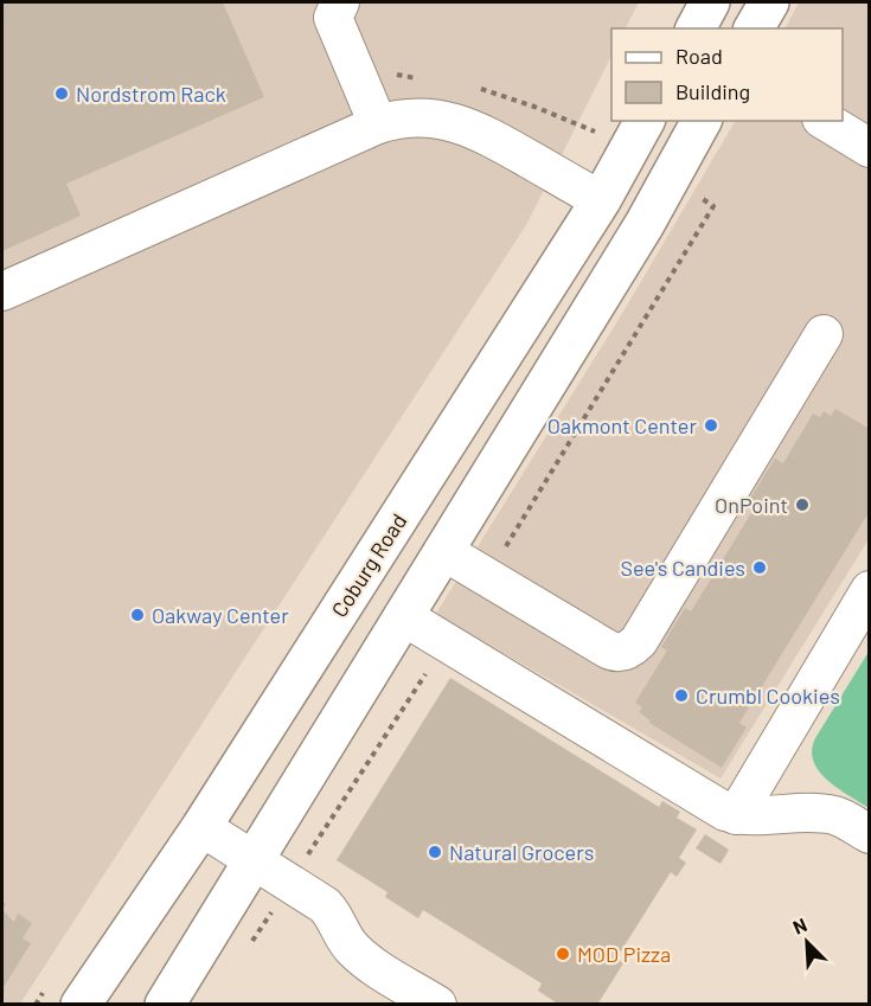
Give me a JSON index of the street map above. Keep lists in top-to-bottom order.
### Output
{
  "streets": {
    "main road": ["Coburg Road"]
  },
  "places": [
    "Nordstrom Rack",
    "Oakmont Center",
    "OnPoint",
    "See's Candies",
    "Oakway Center",
    "Crumbl Cookies",
    "Natural Grocers",
    "MOD Pizza"
  ],
  "legend": ["Road", "Building"],
  "north": "top left"
}
